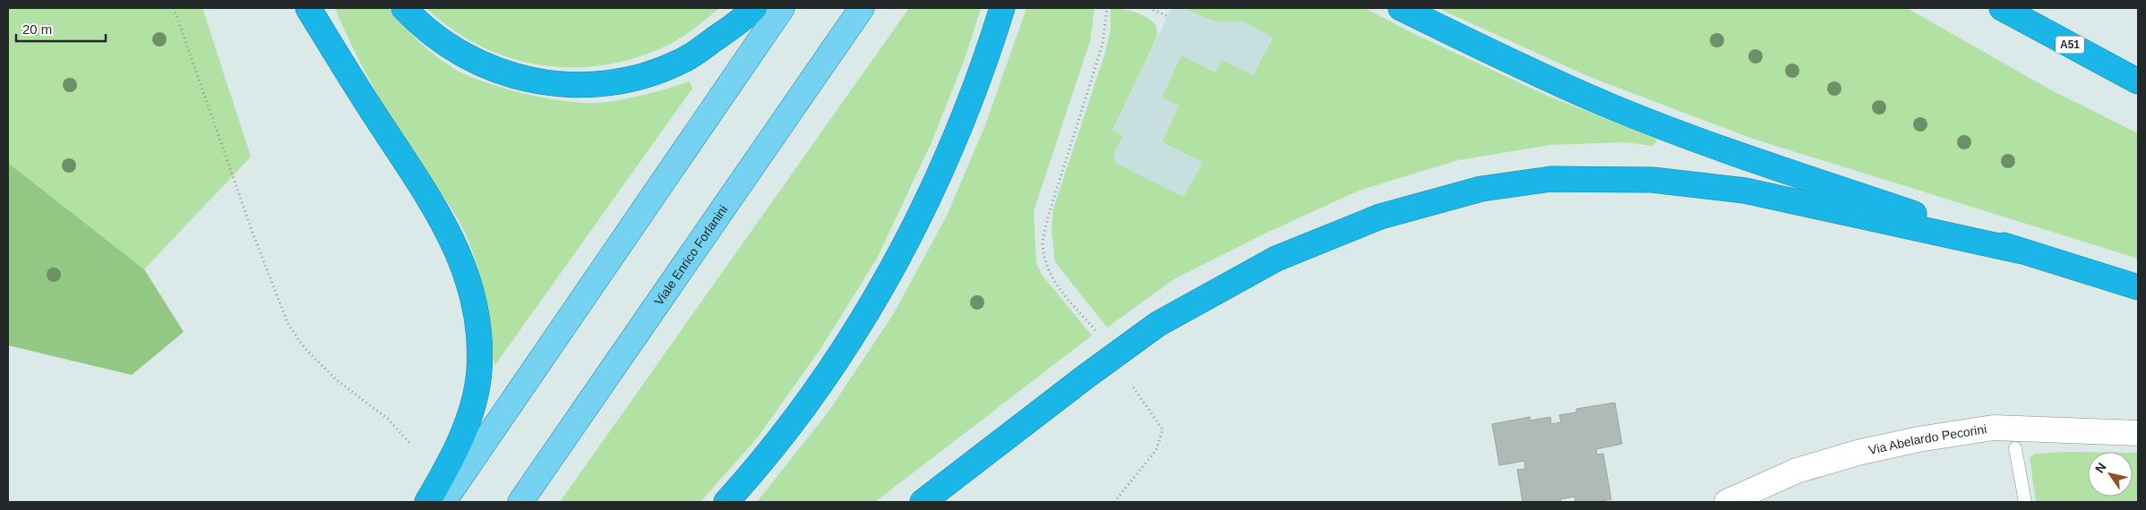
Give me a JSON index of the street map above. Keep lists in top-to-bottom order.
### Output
{
  "streets": {
    "highway": ["A51"],
    "main road": ["Viale Enrico Forlanini"],
    "street": ["Via Abelardo Pecorini"]
  },
  "scale_bar": "20 m",
  "north": "top left"
}
